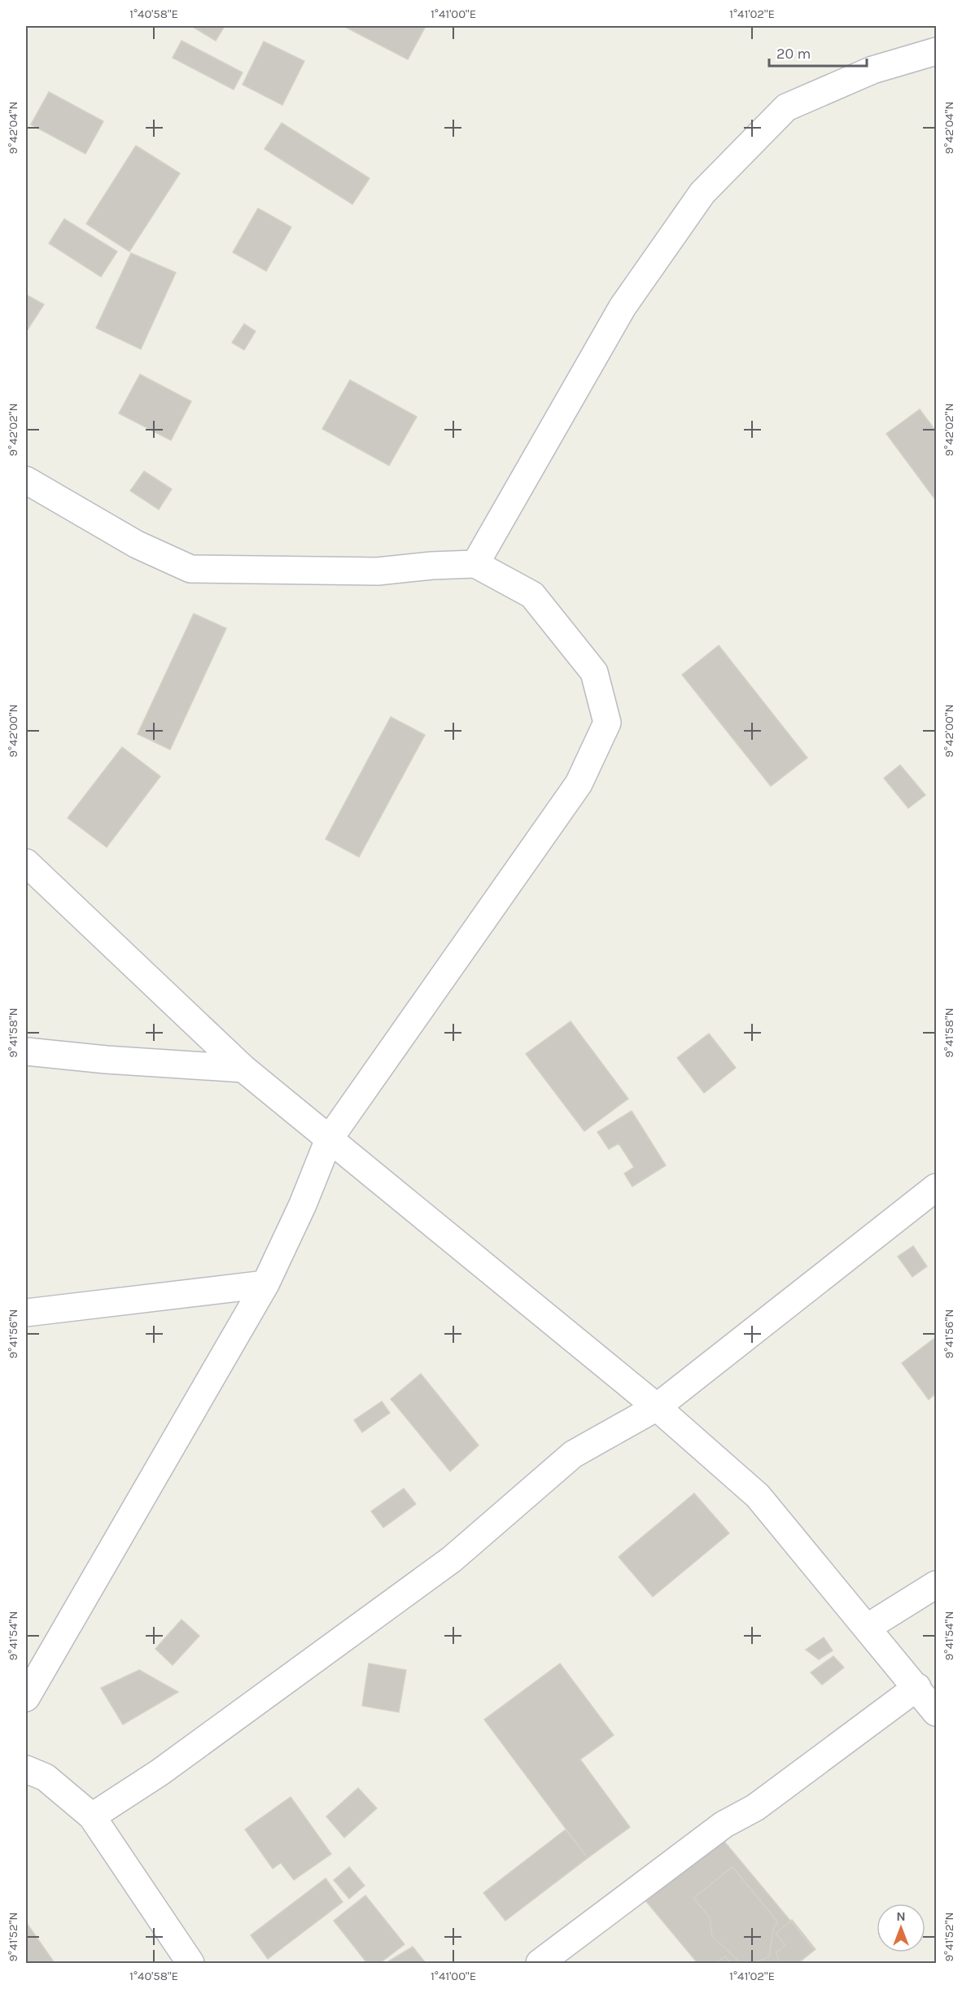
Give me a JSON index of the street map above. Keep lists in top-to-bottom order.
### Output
{
  "scale_bar": "20 m",
  "north": "top",
  "coordinates": [
    "1°40'58\"E",
    "1°41'00\"E",
    "1°41'02\"E",
    "9°42'04\"N",
    "9°42'02\"N",
    "9°42'00\"N",
    "9°41'58\"N",
    "9°41'56\"N",
    "9°41'54\"N",
    "9°41'52\"N"
  ]
}
